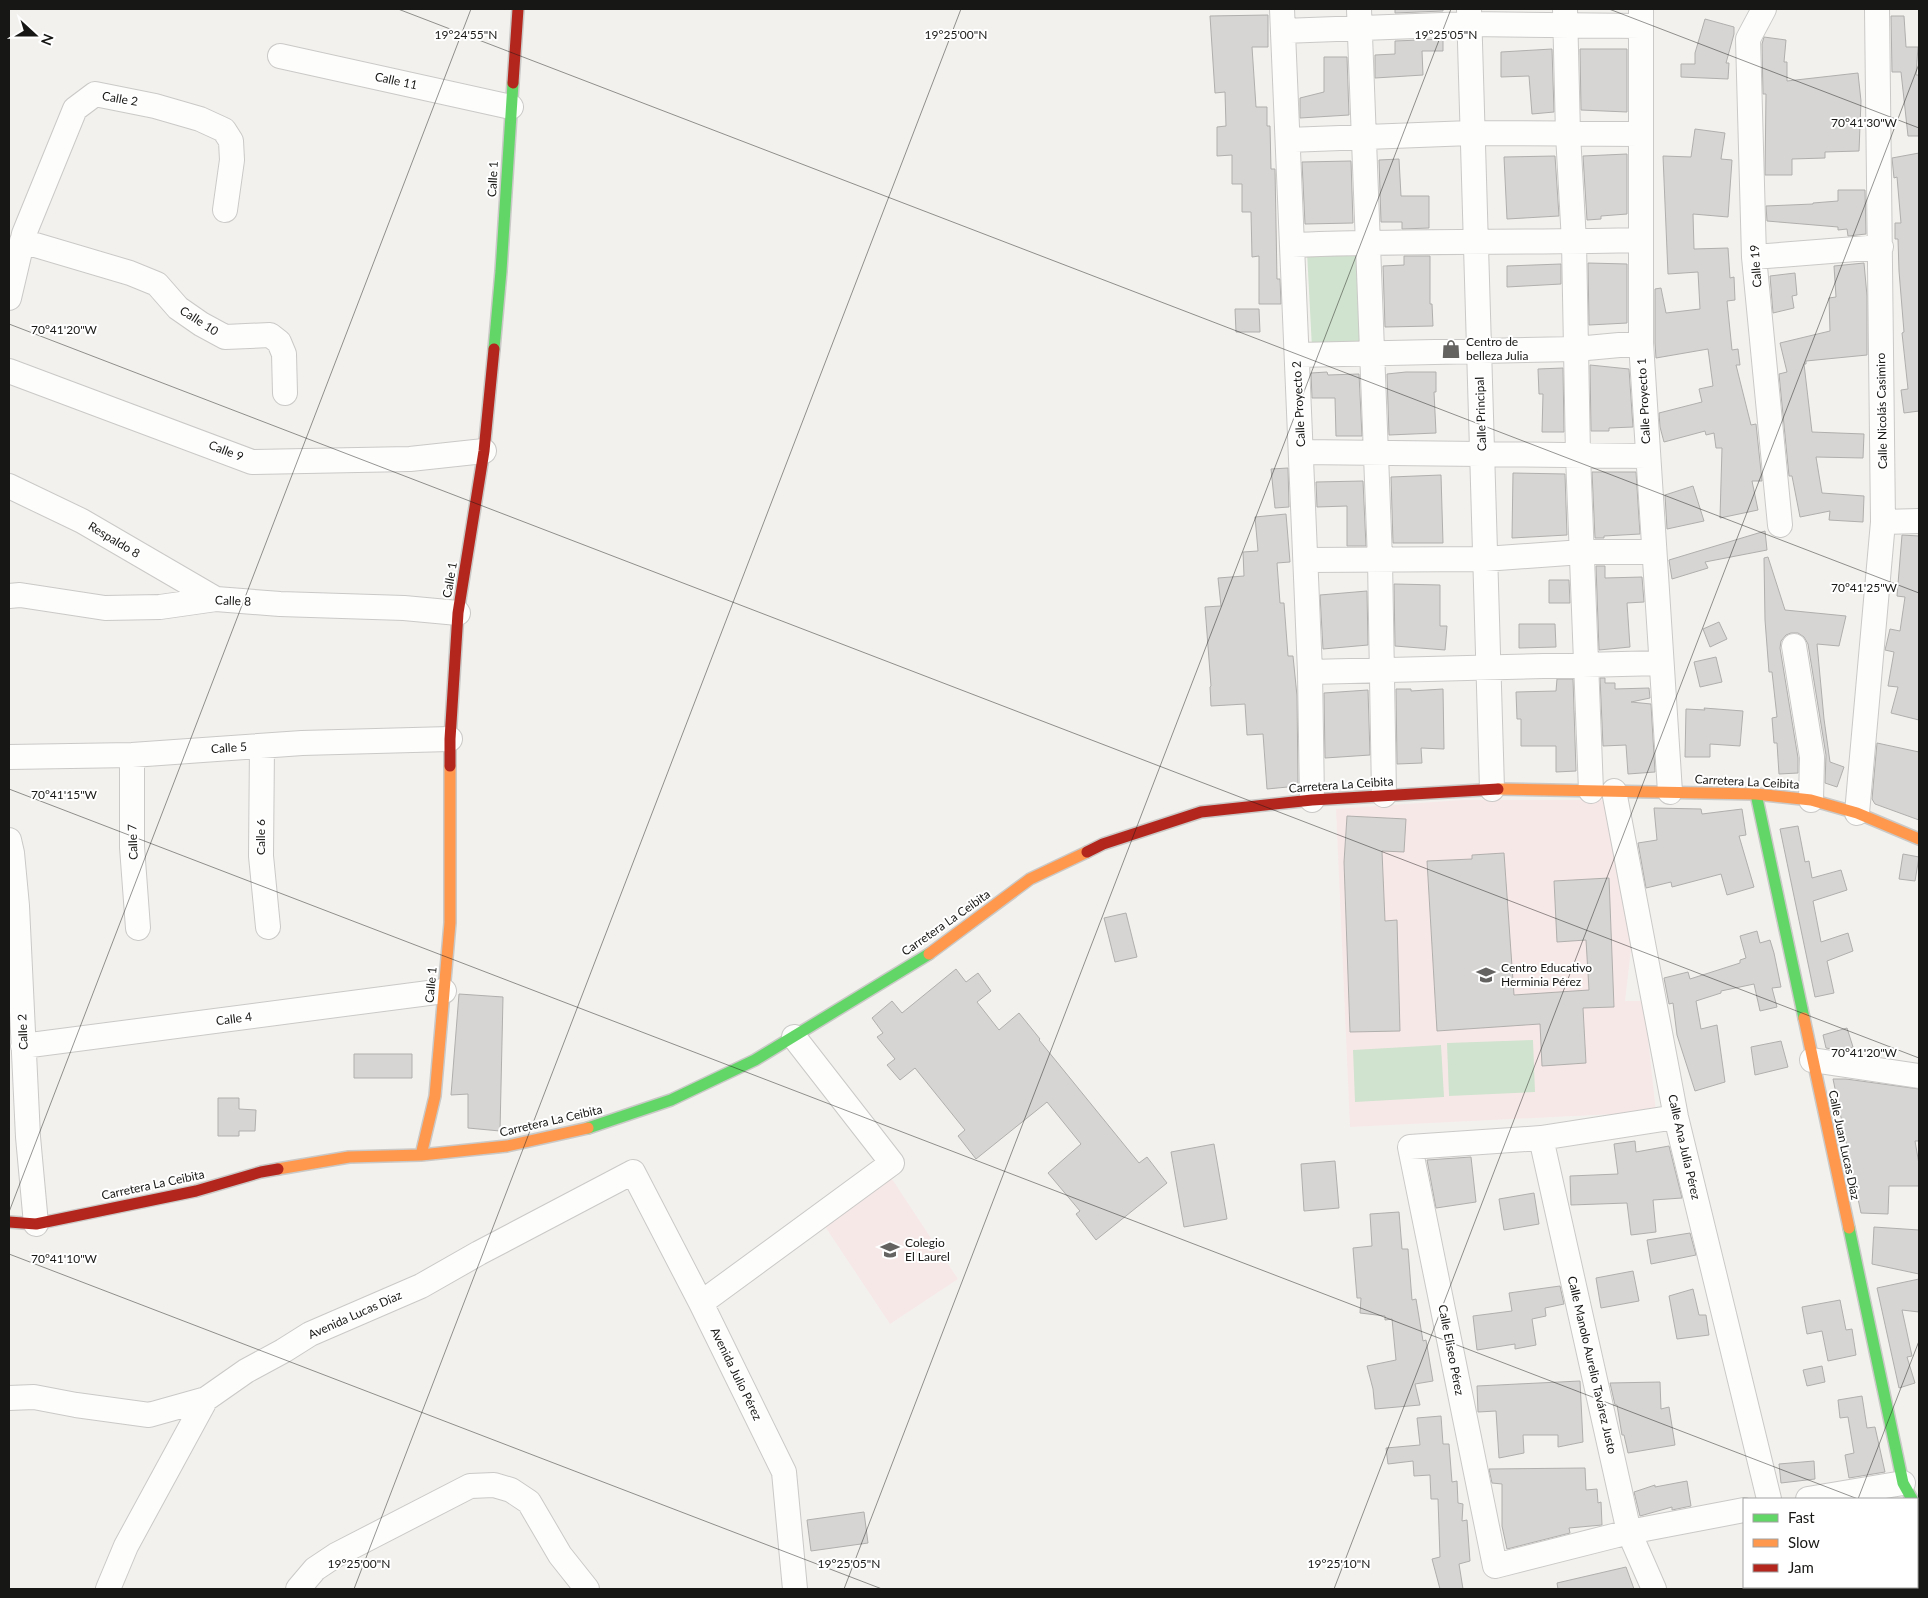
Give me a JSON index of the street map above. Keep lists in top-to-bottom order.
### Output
{
  "streets": {
    "street": [
      "Calle 11",
      "Calle 2",
      "Calle 1",
      "Calle 19",
      "Calle 10",
      "Calle Proyecto 1",
      "Calle Proyecto 2",
      "Calle Nicolás Casimiro",
      "Calle Principal",
      "Calle 9",
      "Respaldo 8",
      "Calle 8",
      "Calle 5",
      "Carretera La Ceibita",
      "Calle 6",
      "Calle 7",
      "Calle 4",
      "Calle Juan Lucas Díaz",
      "Calle Ana Julia Pérez",
      "Avenida Lucas Díaz",
      "Calle Eliseo Pérez",
      "Calle Manolo Aurelio Tavárez Justo",
      "Avenida Julio Pérez"
    ]
  },
  "crossings": [
    ["Calle 11", "Calle 1"],
    ["Calle 2", "Calle 10"],
    ["Calle 2", "Carretera La Ceibita"],
    ["Calle 2", "Calle 4"],
    ["Calle 1", "Calle 9"],
    ["Calle 1", "Calle 8"],
    ["Calle 1", "Calle 5"],
    ["Calle 1", "Carretera La Ceibita"],
    ["Calle 1", "Calle 4"],
    ["Calle Proyecto 1", "Carretera La Ceibita"],
    ["Calle Proyecto 2", "Carretera La Ceibita"],
    ["Calle Nicolás Casimiro", "Carretera La Ceibita"],
    ["Calle Principal", "Carretera La Ceibita"],
    ["Respaldo 8", "Calle 8"],
    ["Calle 5", "Calle 6"],
    ["Calle 5", "Calle 7"],
    ["Carretera La Ceibita", "Calle Juan Lucas Díaz"],
    ["Carretera La Ceibita", "Calle Ana Julia Pérez"],
    ["Calle Ana Julia Pérez", "Calle Eliseo Pérez"],
    ["Avenida Lucas Díaz", "Avenida Julio Pérez"],
    ["Calle Eliseo Pérez", "Calle Manolo Aurelio Tavárez Justo"]
  ],
  "places": {
    "shop": ["Centro de belleza Julia"],
    "school or university": ["Centro Educativo Herminia Pérez", "Colegio El Laurel"]
  },
  "legend": ["Fast", "Slow", "Jam"],
  "north": "right",
  "coordinates": [
    "19°24'55\"N",
    "19°25'00\"N",
    "19°25'05\"N",
    "70°41'30\"W",
    "70°41'20\"W",
    "70°41'25\"W",
    "70°41'15\"W",
    "70°41'10\"W",
    "19°25'10\"N"
  ]
}
